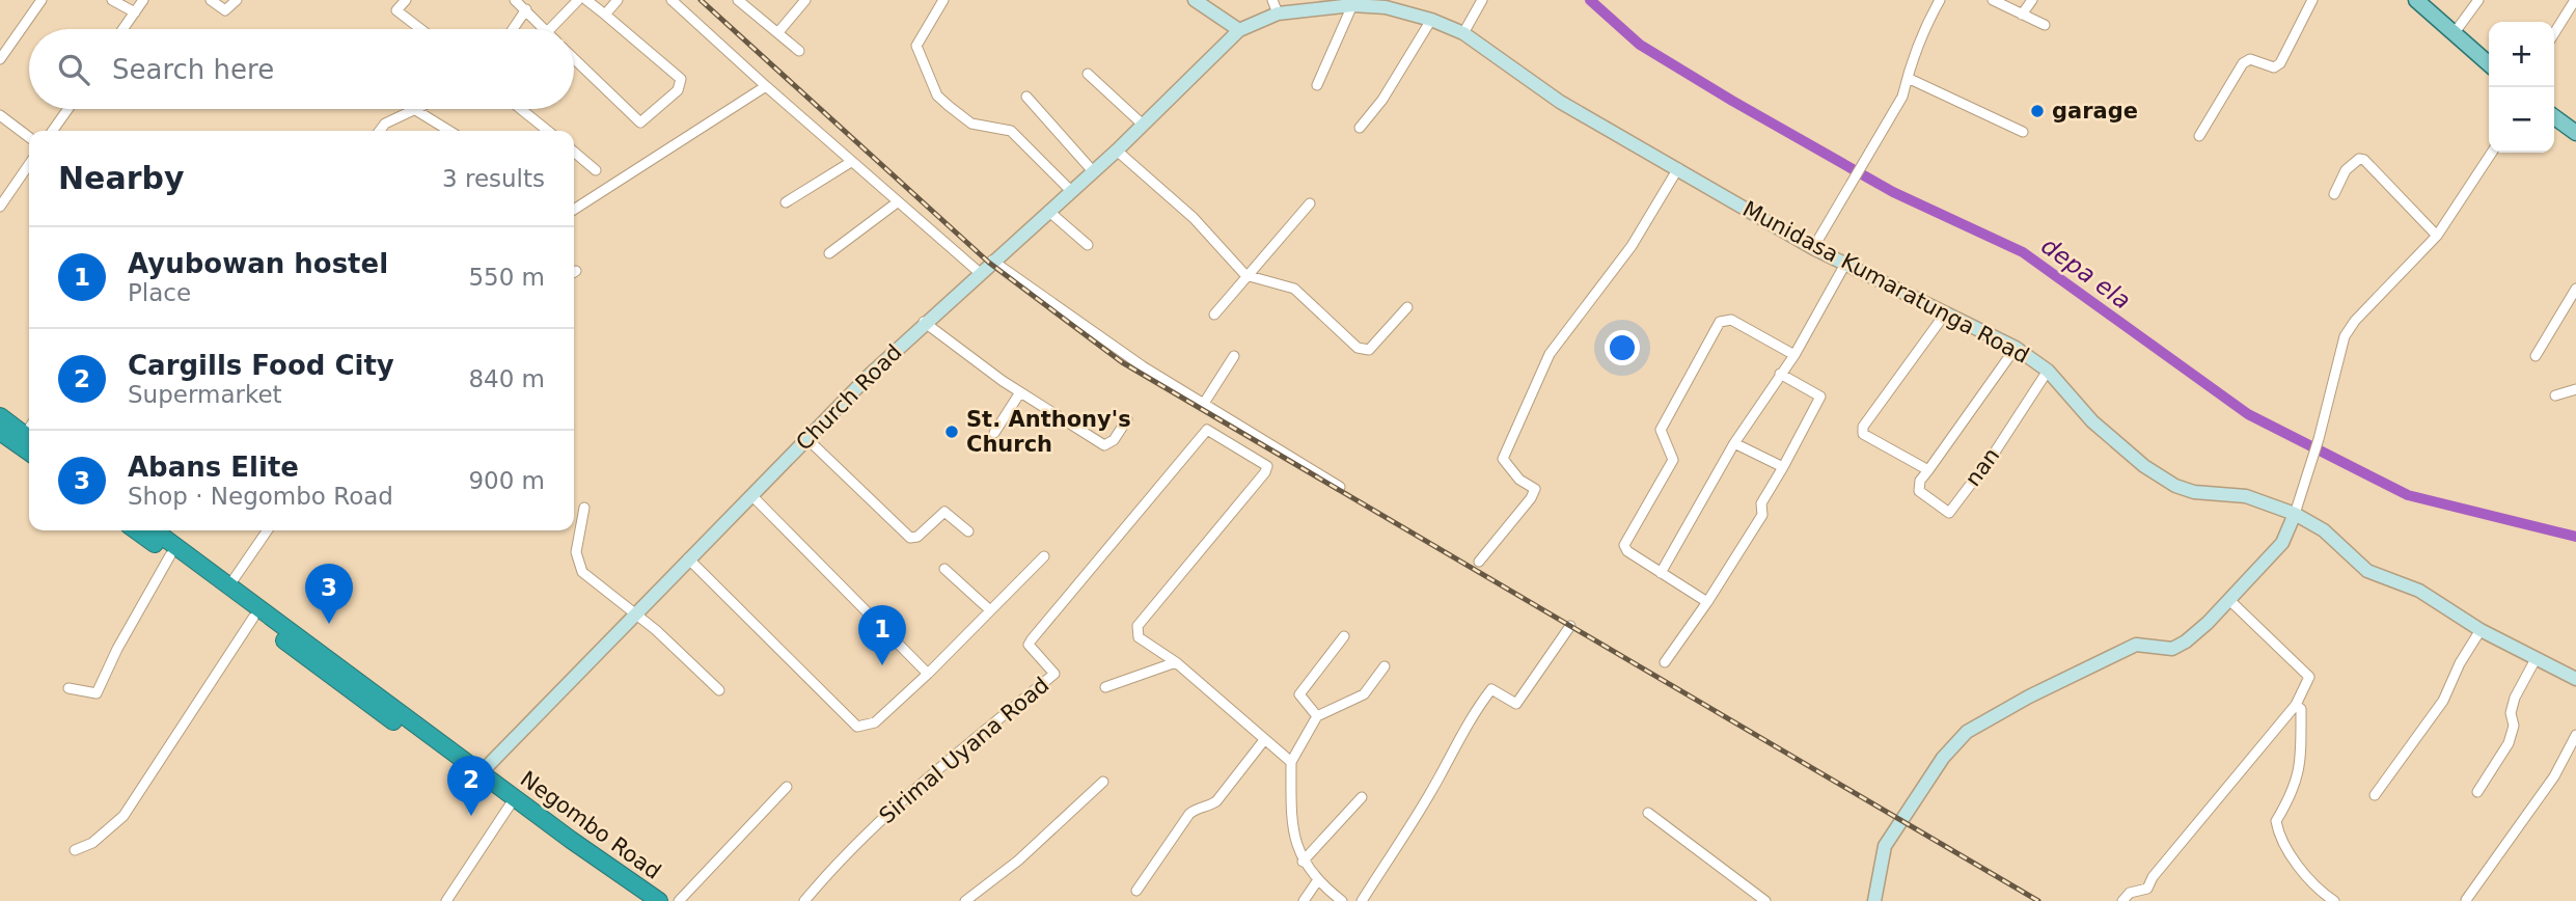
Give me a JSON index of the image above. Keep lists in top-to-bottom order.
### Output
{
  "streets": {
    "highway": ["Negombo Road"],
    "street": [
      "Munidasa Kumaratunga Road",
      "Church Road",
      "nan",
      "Sirimal Uyana Road"
    ]
  },
  "crossings": [
    ["Munidasa Kumaratunga Road", "Church Road"],
    ["Munidasa Kumaratunga Road", "nan"],
    ["Church Road", "Negombo Road"]
  ],
  "water": ["depa ela"],
  "places": ["garage", "St. Anthony's Church"],
  "page": {
    "map_buttons": ["+", "−"],
    "search": "Search here",
    "heading": ["Nearby", "3 results"],
    "list": [
      {
        "mark": "1",
        "name": "Ayubowan hostel",
        "note": "Place",
        "value": "550 m"
      },
      {
        "mark": "2",
        "name": "Cargills Food City",
        "note": "Supermarket",
        "value": "840 m"
      },
      {
        "mark": "3",
        "name": "Abans Elite",
        "note": "Shop · Negombo Road",
        "value": "900 m"
      }
    ],
    "pins": ["3", "1", "2"]
  }
}
